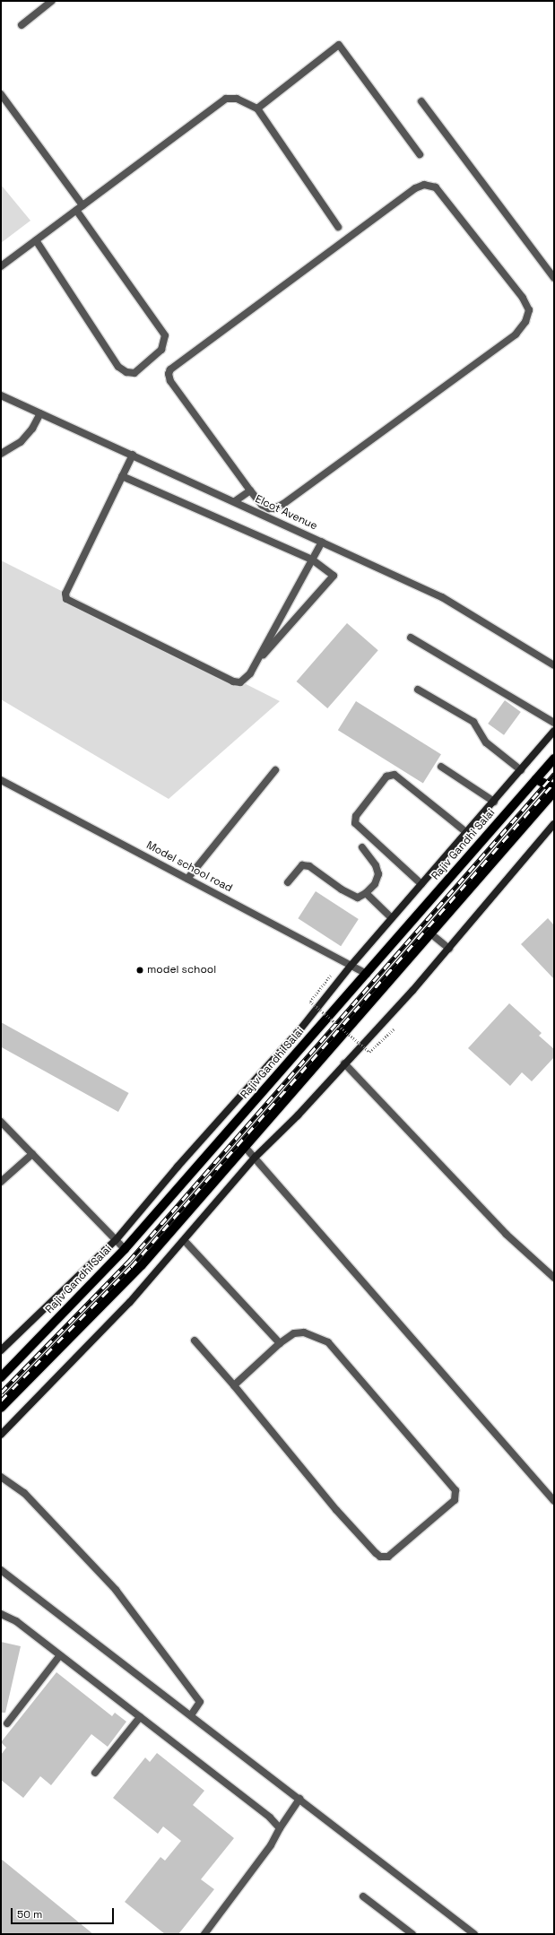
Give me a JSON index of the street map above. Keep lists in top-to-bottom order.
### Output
{
  "streets": {
    "main road": ["Rajiv Gandhi Salai"],
    "street": ["Elcot Avenue", "Model school road"]
  },
  "crossings": [
    ["Rajiv Gandhi Salai", "Model school road"]
  ],
  "places": ["model school"],
  "scale_bar": "50 m"
}
